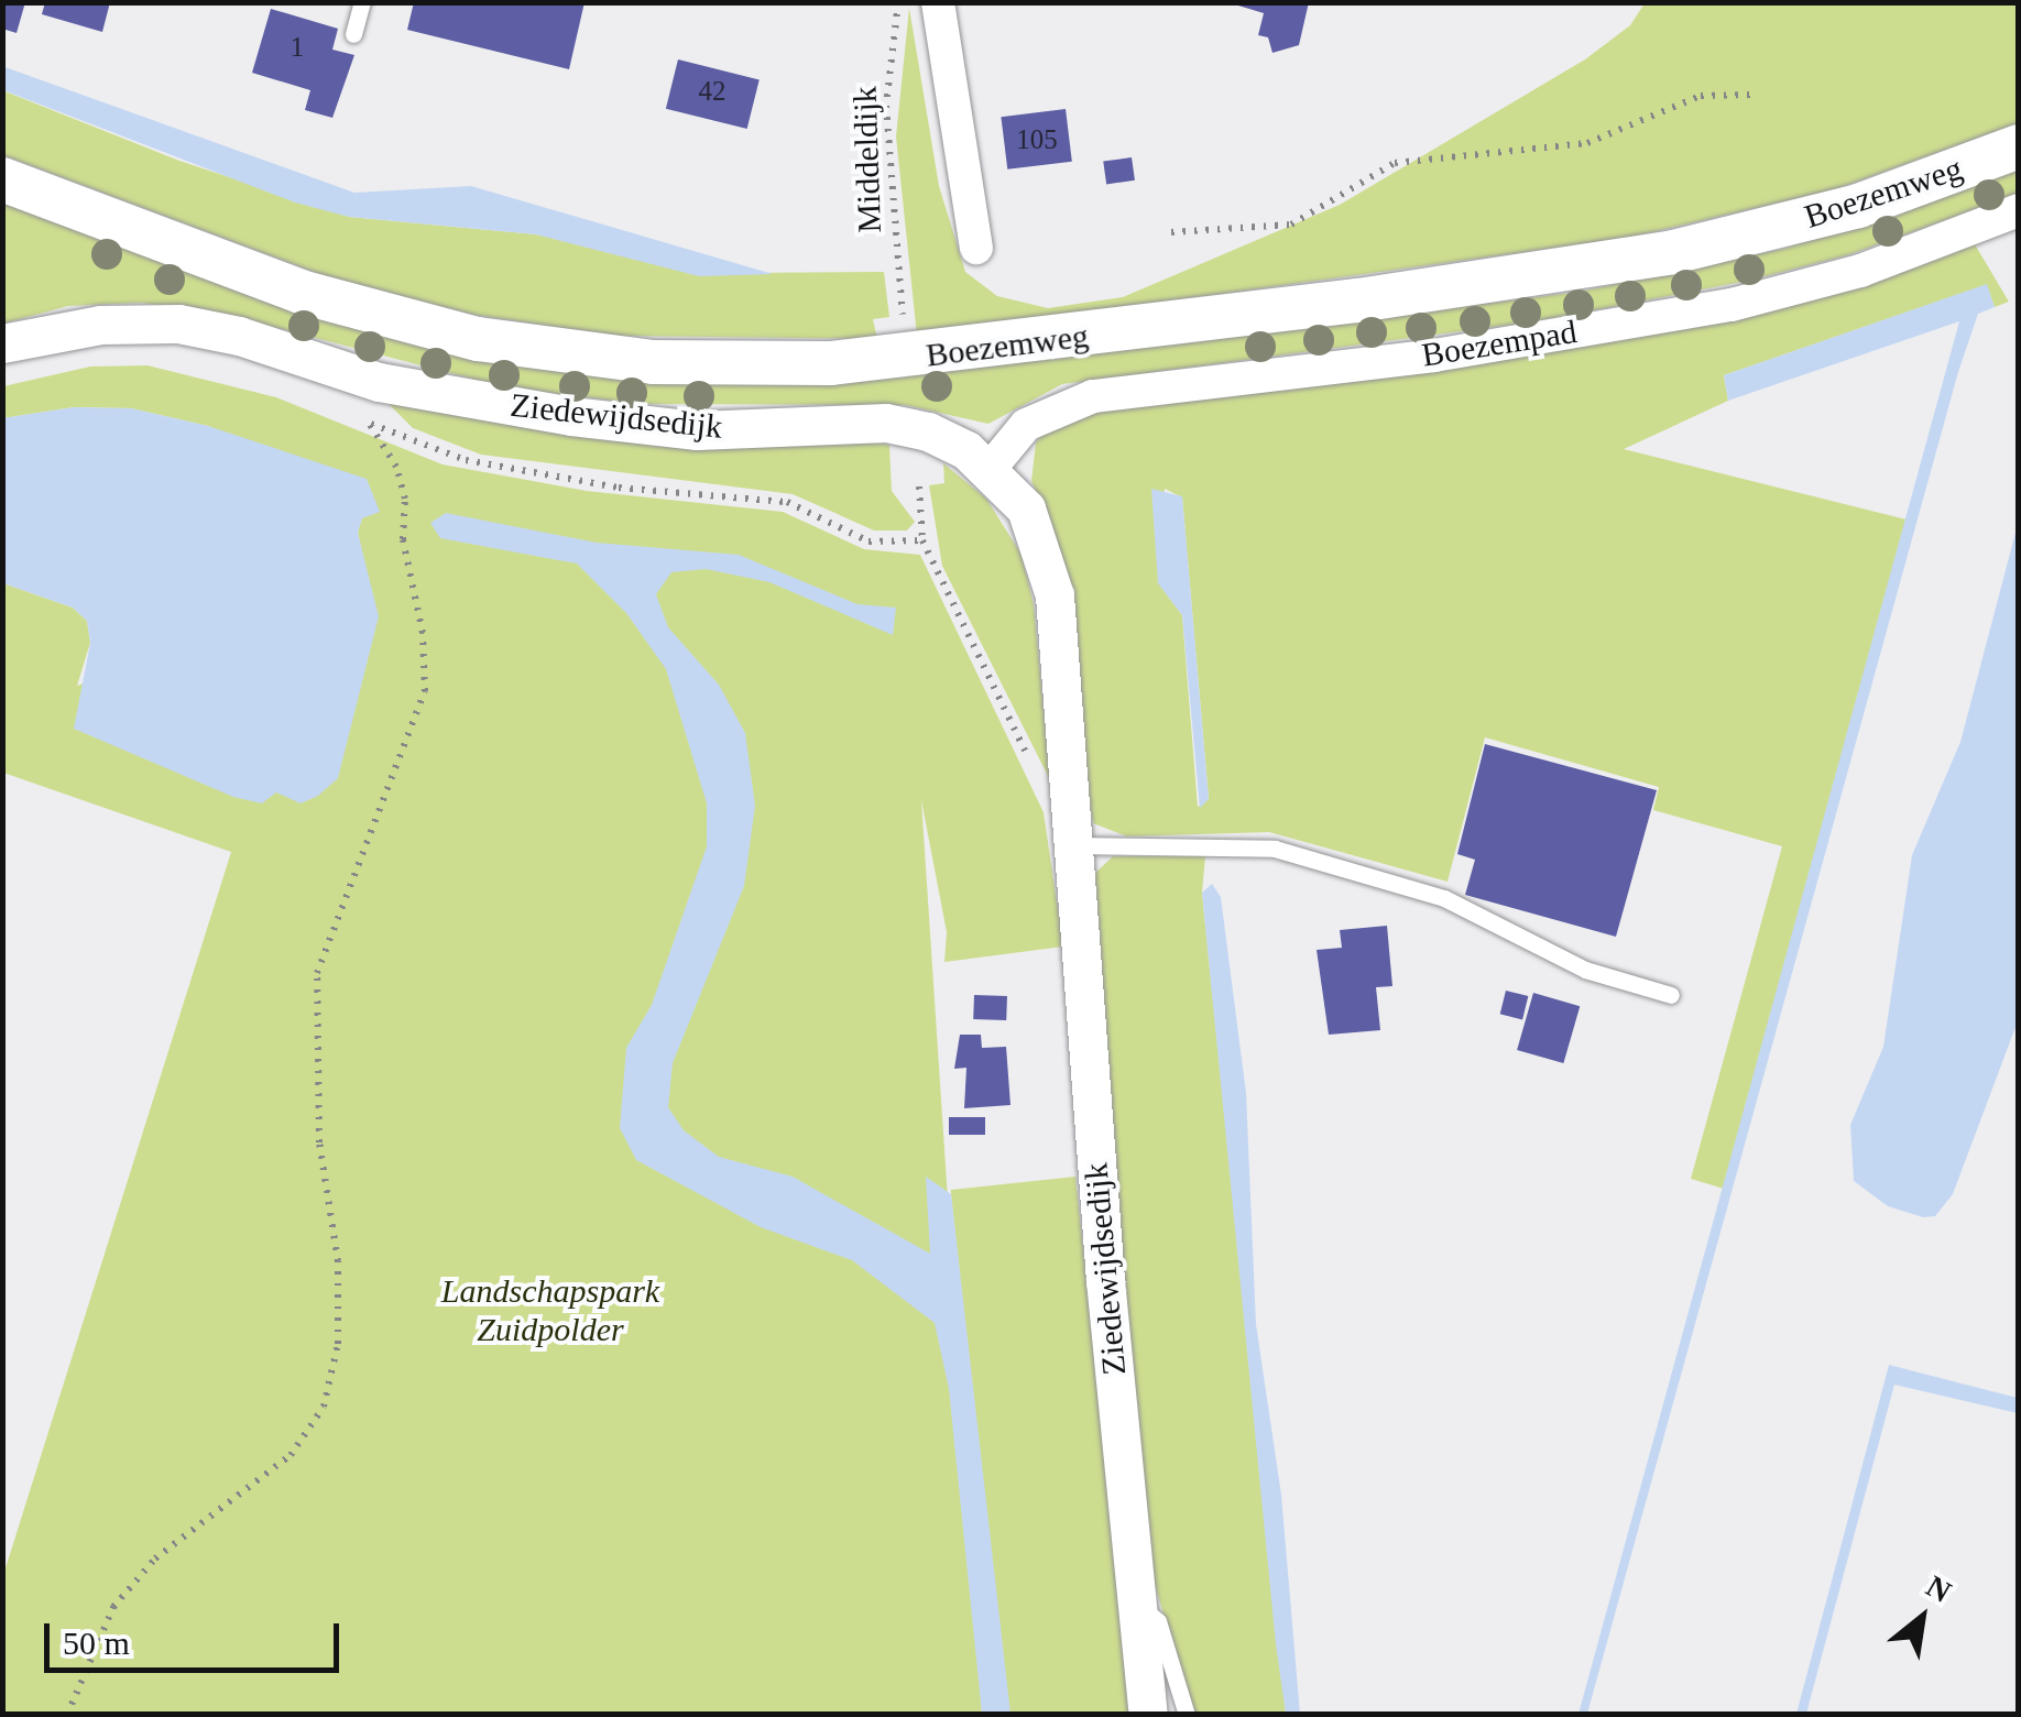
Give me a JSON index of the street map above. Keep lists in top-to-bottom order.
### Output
{
  "streets": {
    "main road": ["Boezemweg"],
    "street": ["Boezempad", "Ziedewijdsedijk"],
    "path": ["Middeldijk"]
  },
  "crossings": [
    ["Boezempad", "Ziedewijdsedijk"]
  ],
  "parks": ["Landschapspark Zuidpolder"],
  "house_numbers": ["1", "42", "105"],
  "scale_bar": "50 m",
  "north": "top right"
}
